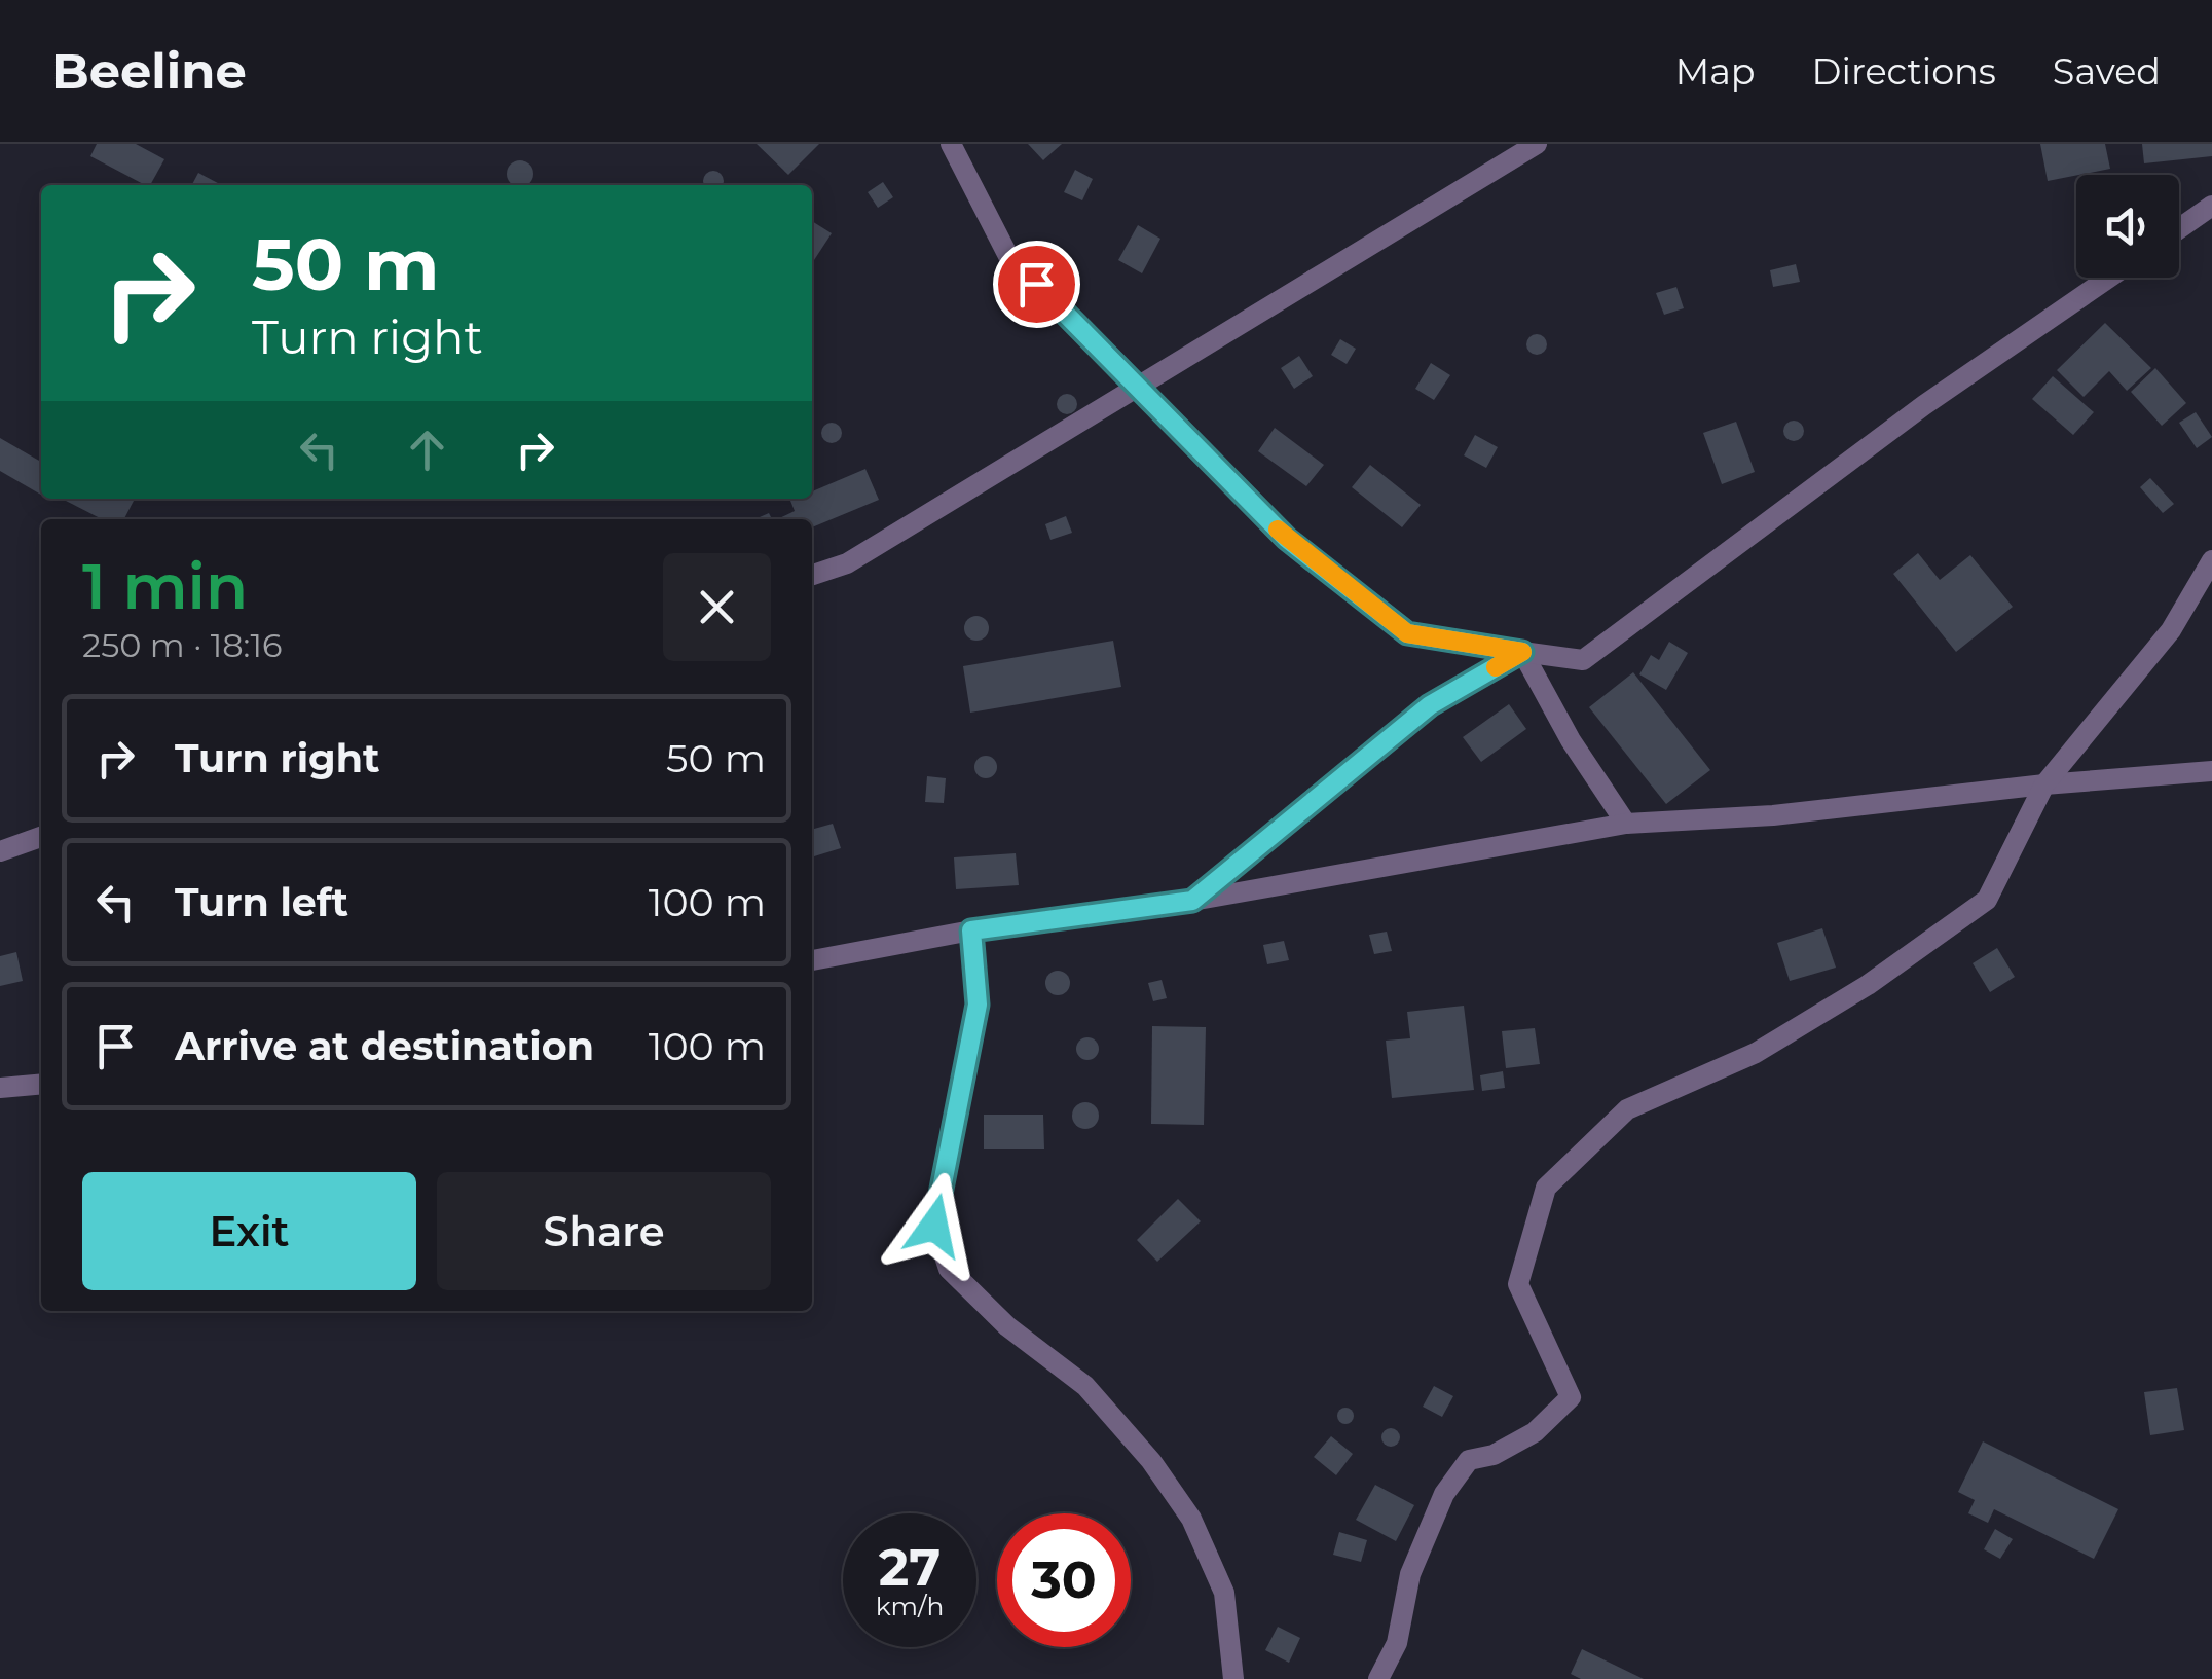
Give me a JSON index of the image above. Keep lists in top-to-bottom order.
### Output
{
  "page": {
    "header": "Beeline",
    "nav": ["Map", "Directions", "Saved"],
    "turn": ["50 m", "Turn right"],
    "heading": ["1 min", "250 m · 18:16"],
    "list": [
      {
        "name": "Turn right",
        "value": "50 m"
      },
      {
        "name": "Turn left",
        "value": "100 m"
      },
      {
        "name": "Arrive at destination",
        "value": "100 m"
      }
    ],
    "buttons": ["Exit", "Share"],
    "speed": "27 km/h",
    "limit": "30"
  }
}
